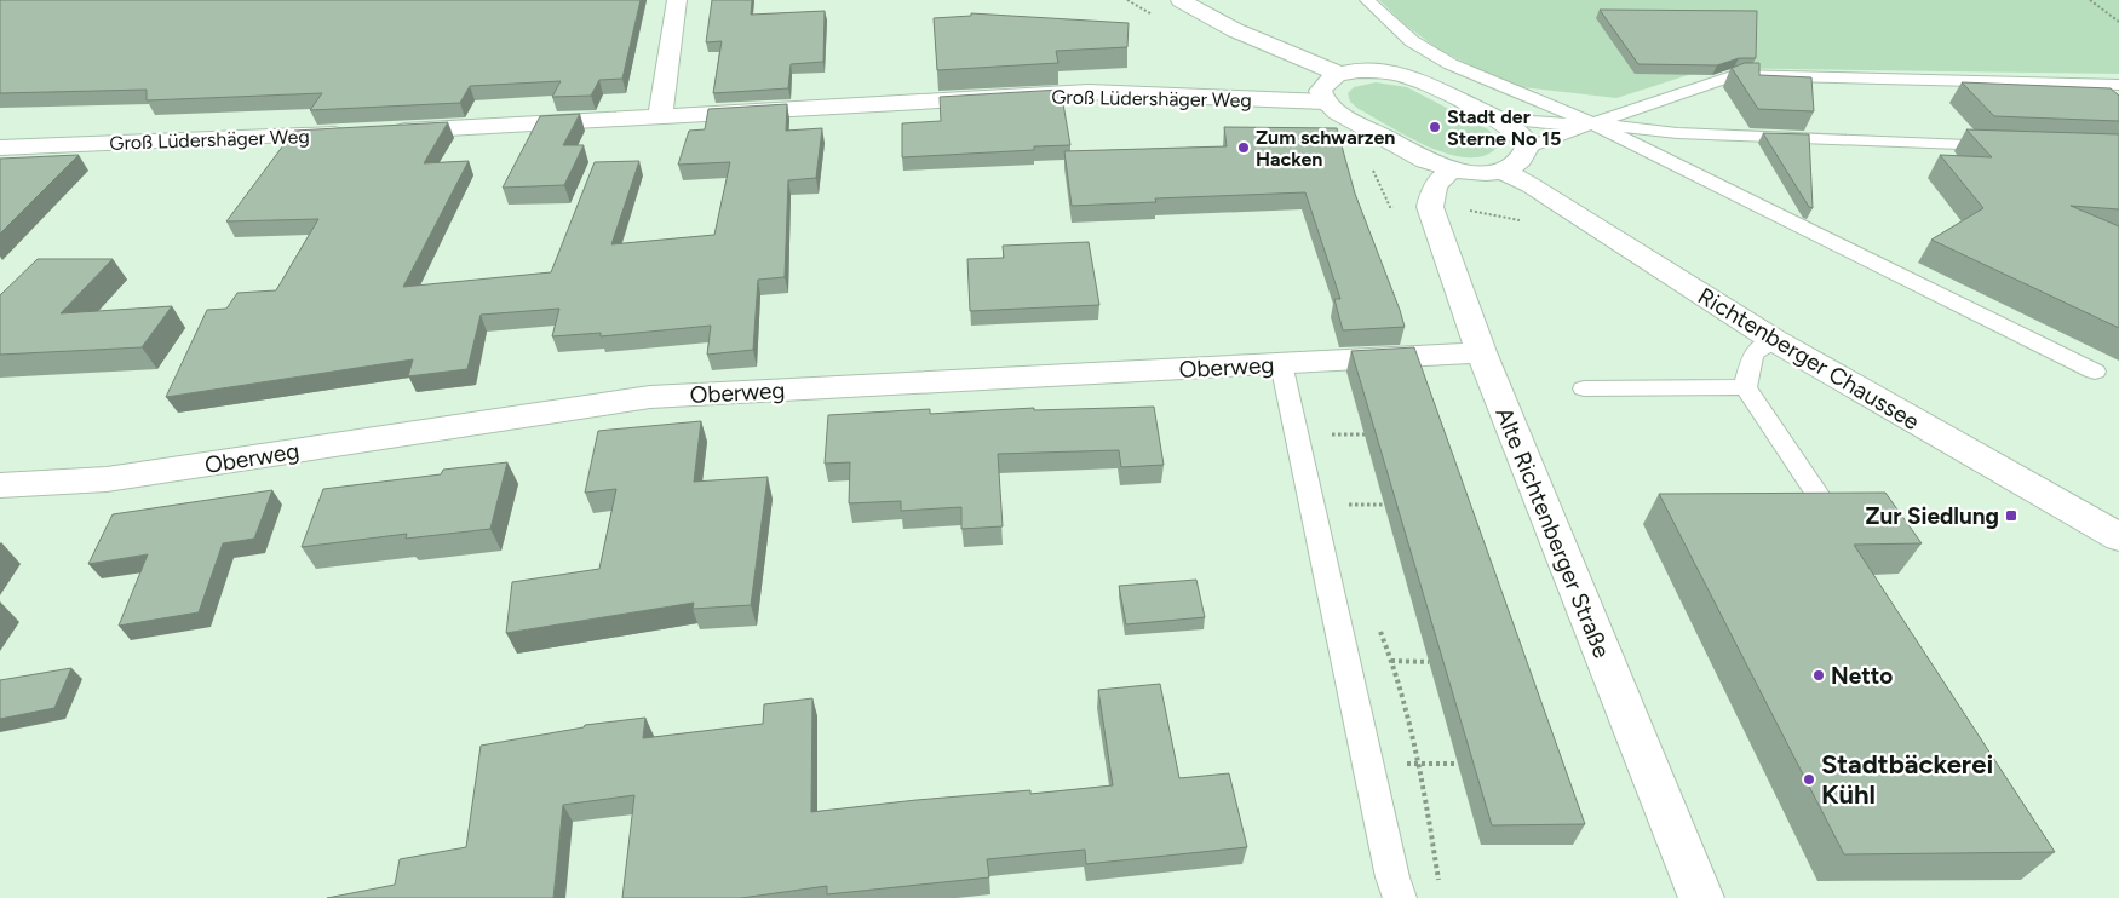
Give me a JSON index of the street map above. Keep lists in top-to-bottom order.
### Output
{
  "streets": {
    "street": [
      "Groß Lüdershäger Weg",
      "Richtenberger Chaussee",
      "Oberweg",
      "Alte Richtenberger Straße"
    ]
  },
  "crossings": [
    ["Oberweg", "Alte Richtenberger Straße"]
  ],
  "places": {
    "other": [
      "Stadt der Sterne No 15",
      "Zum schwarzen Hacken",
      "Netto",
      "Stadtbäckerei Kühl"
    ],
    "transit": ["Zur Siedlung"]
  }
}
